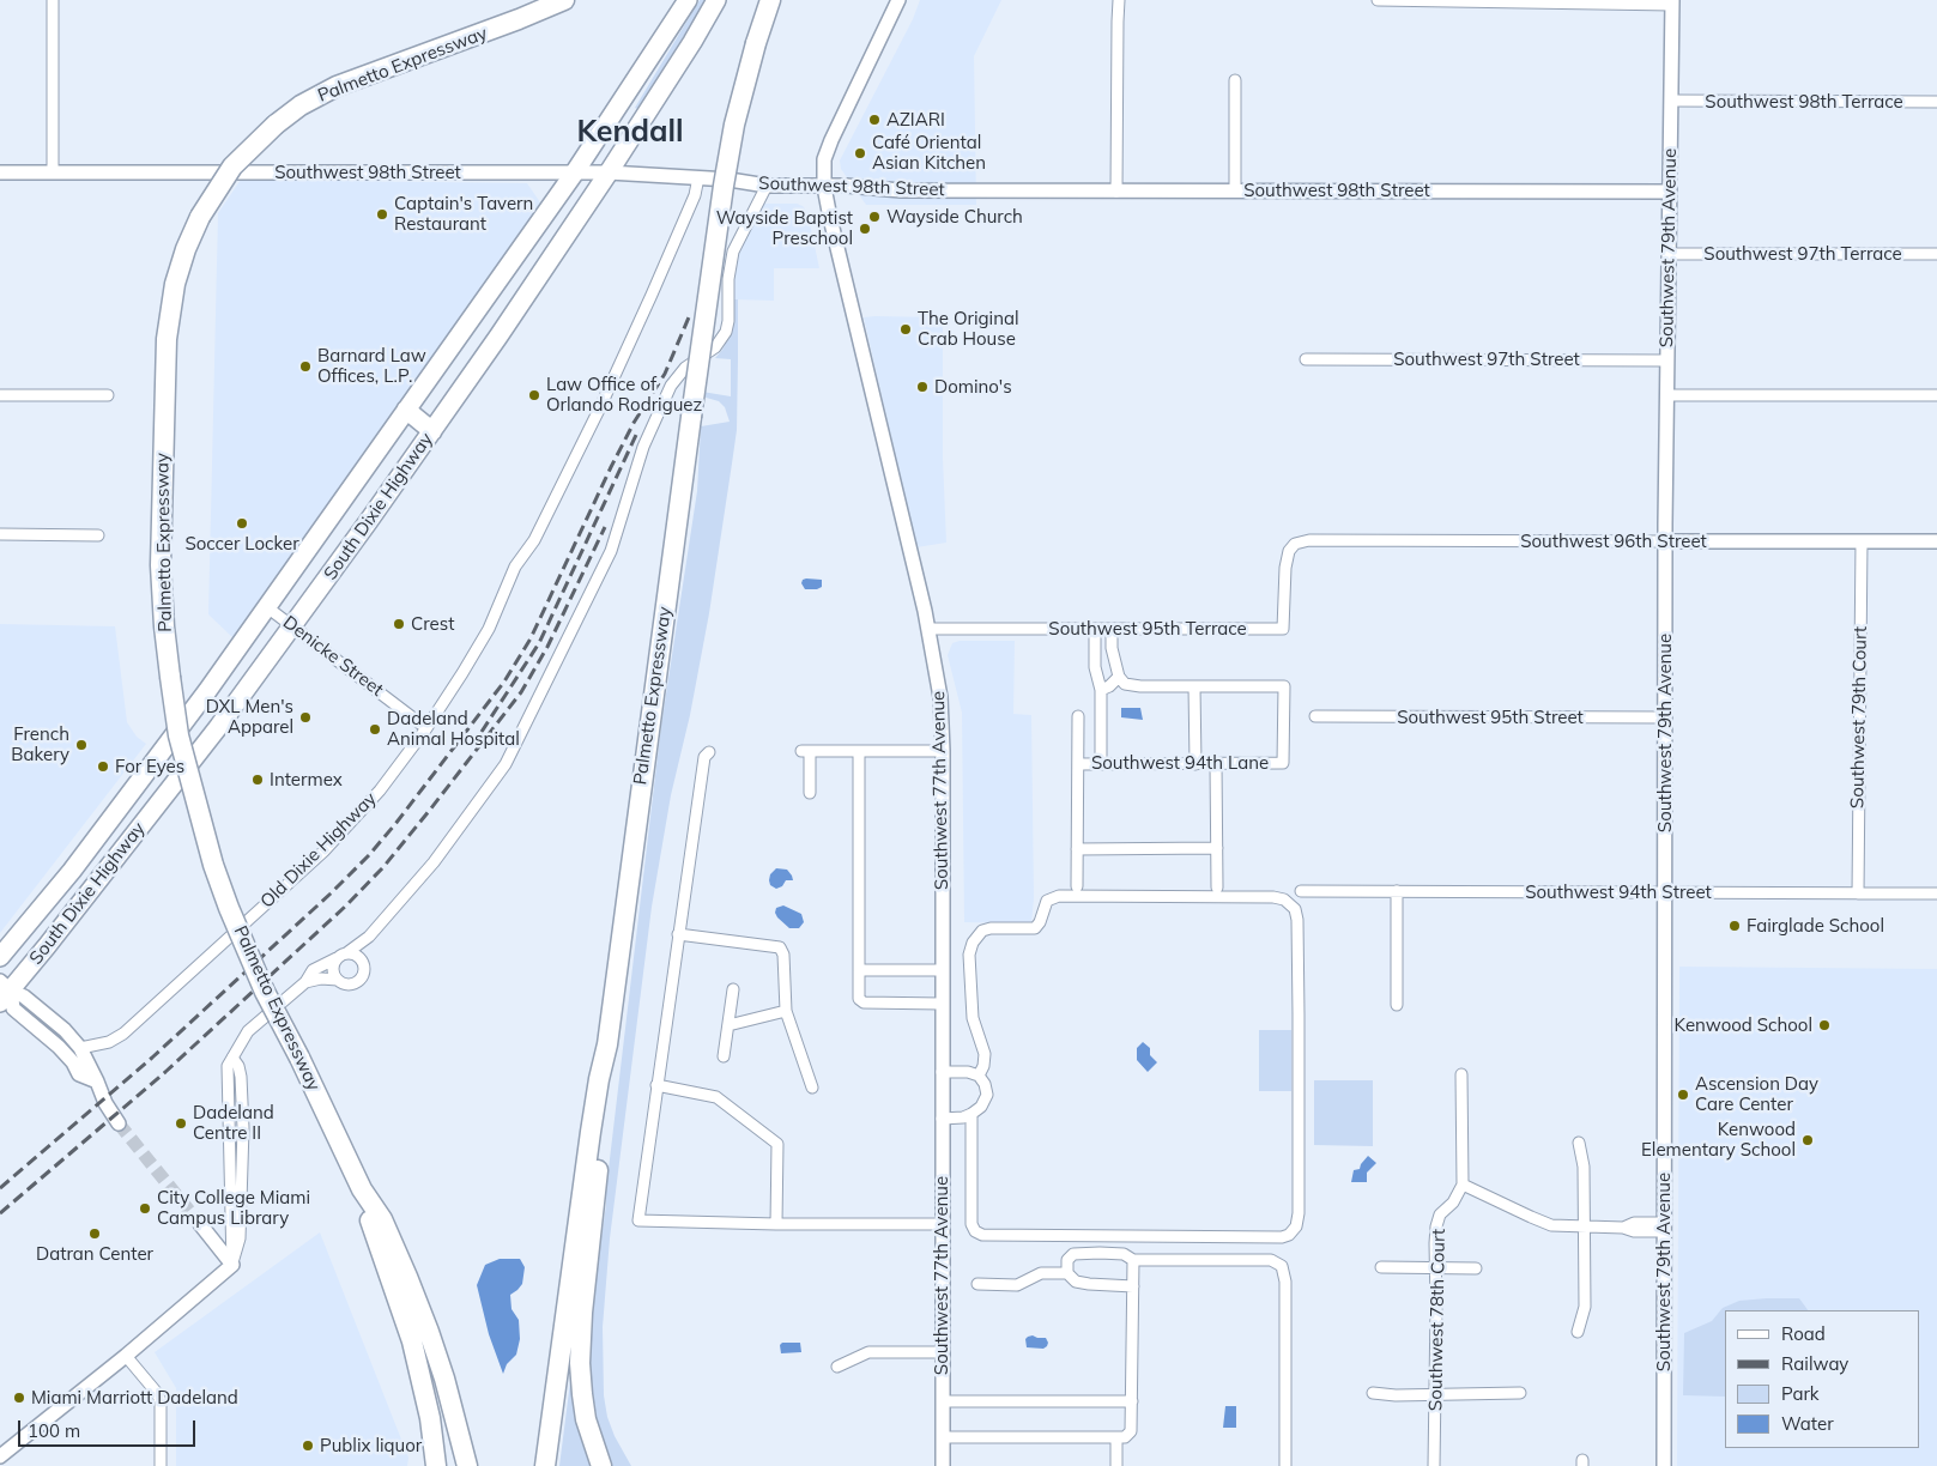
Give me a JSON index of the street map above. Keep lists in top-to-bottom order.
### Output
{
  "streets": {
    "highway": ["Palmetto Expressway", "South Dixie Highway"],
    "street": [
      "Southwest 98th Terrace",
      "Southwest 98th Street",
      "Southwest 79th Avenue",
      "Southwest 97th Terrace",
      "Southwest 97th Street",
      "Southwest 96th Street",
      "Southwest 95th Terrace",
      "Denicke Street",
      "Southwest 95th Street",
      "Southwest 79th Court",
      "Southwest 94th Lane",
      "Southwest 77th Avenue",
      "Old Dixie Highway",
      "Southwest 94th Street",
      "Southwest 78th Court"
    ]
  },
  "crossings": [
    ["Southwest 98th Terrace", "Southwest 79th Avenue"],
    ["Southwest 98th Street", "Southwest 79th Avenue"],
    ["Southwest 98th Street", "South Dixie Highway"],
    ["Southwest 98th Street", "Southwest 77th Avenue"],
    ["Southwest 98th Street", "Old Dixie Highway"],
    ["Southwest 79th Avenue", "Southwest 97th Terrace"],
    ["Southwest 79th Avenue", "Southwest 97th Street"],
    ["Southwest 79th Avenue", "Southwest 96th Street"],
    ["Southwest 79th Avenue", "Southwest 95th Street"],
    ["Southwest 79th Avenue", "Southwest 94th Street"],
    ["South Dixie Highway", "Denicke Street"],
    ["Southwest 96th Street", "Southwest 95th Terrace"],
    ["Southwest 96th Street", "Southwest 79th Court"],
    ["Southwest 95th Terrace", "Southwest 77th Avenue"],
    ["Denicke Street", "Old Dixie Highway"],
    ["Southwest 79th Court", "Southwest 94th Street"]
  ],
  "districts": ["Kendall"],
  "places": [
    "AZIARI",
    "Café Oriental Asian Kitchen",
    "Captain's Tavern Restaurant",
    "Wayside Church",
    "Wayside Baptist Preschool",
    "The Original Crab House",
    "Barnard Law Offices, L.P.",
    "Domino's",
    "Law Office of Orlando Rodriguez",
    "Soccer Locker",
    "Crest",
    "DXL Men's Apparel",
    "Dadeland Animal Hospital",
    "French Bakery",
    "For Eyes",
    "Intermex",
    "Fairglade School",
    "Kenwood School",
    "Ascension Day Care Center",
    "Dadeland Centre II",
    "Kenwood Elementary School",
    "City College Miami Campus Library",
    "Datran Center",
    "Miami Marriott Dadeland",
    "Publix liquor"
  ],
  "legend": [
    "Road",
    "Railway",
    "Park",
    "Water"
  ],
  "scale_bar": "100 m"
}
